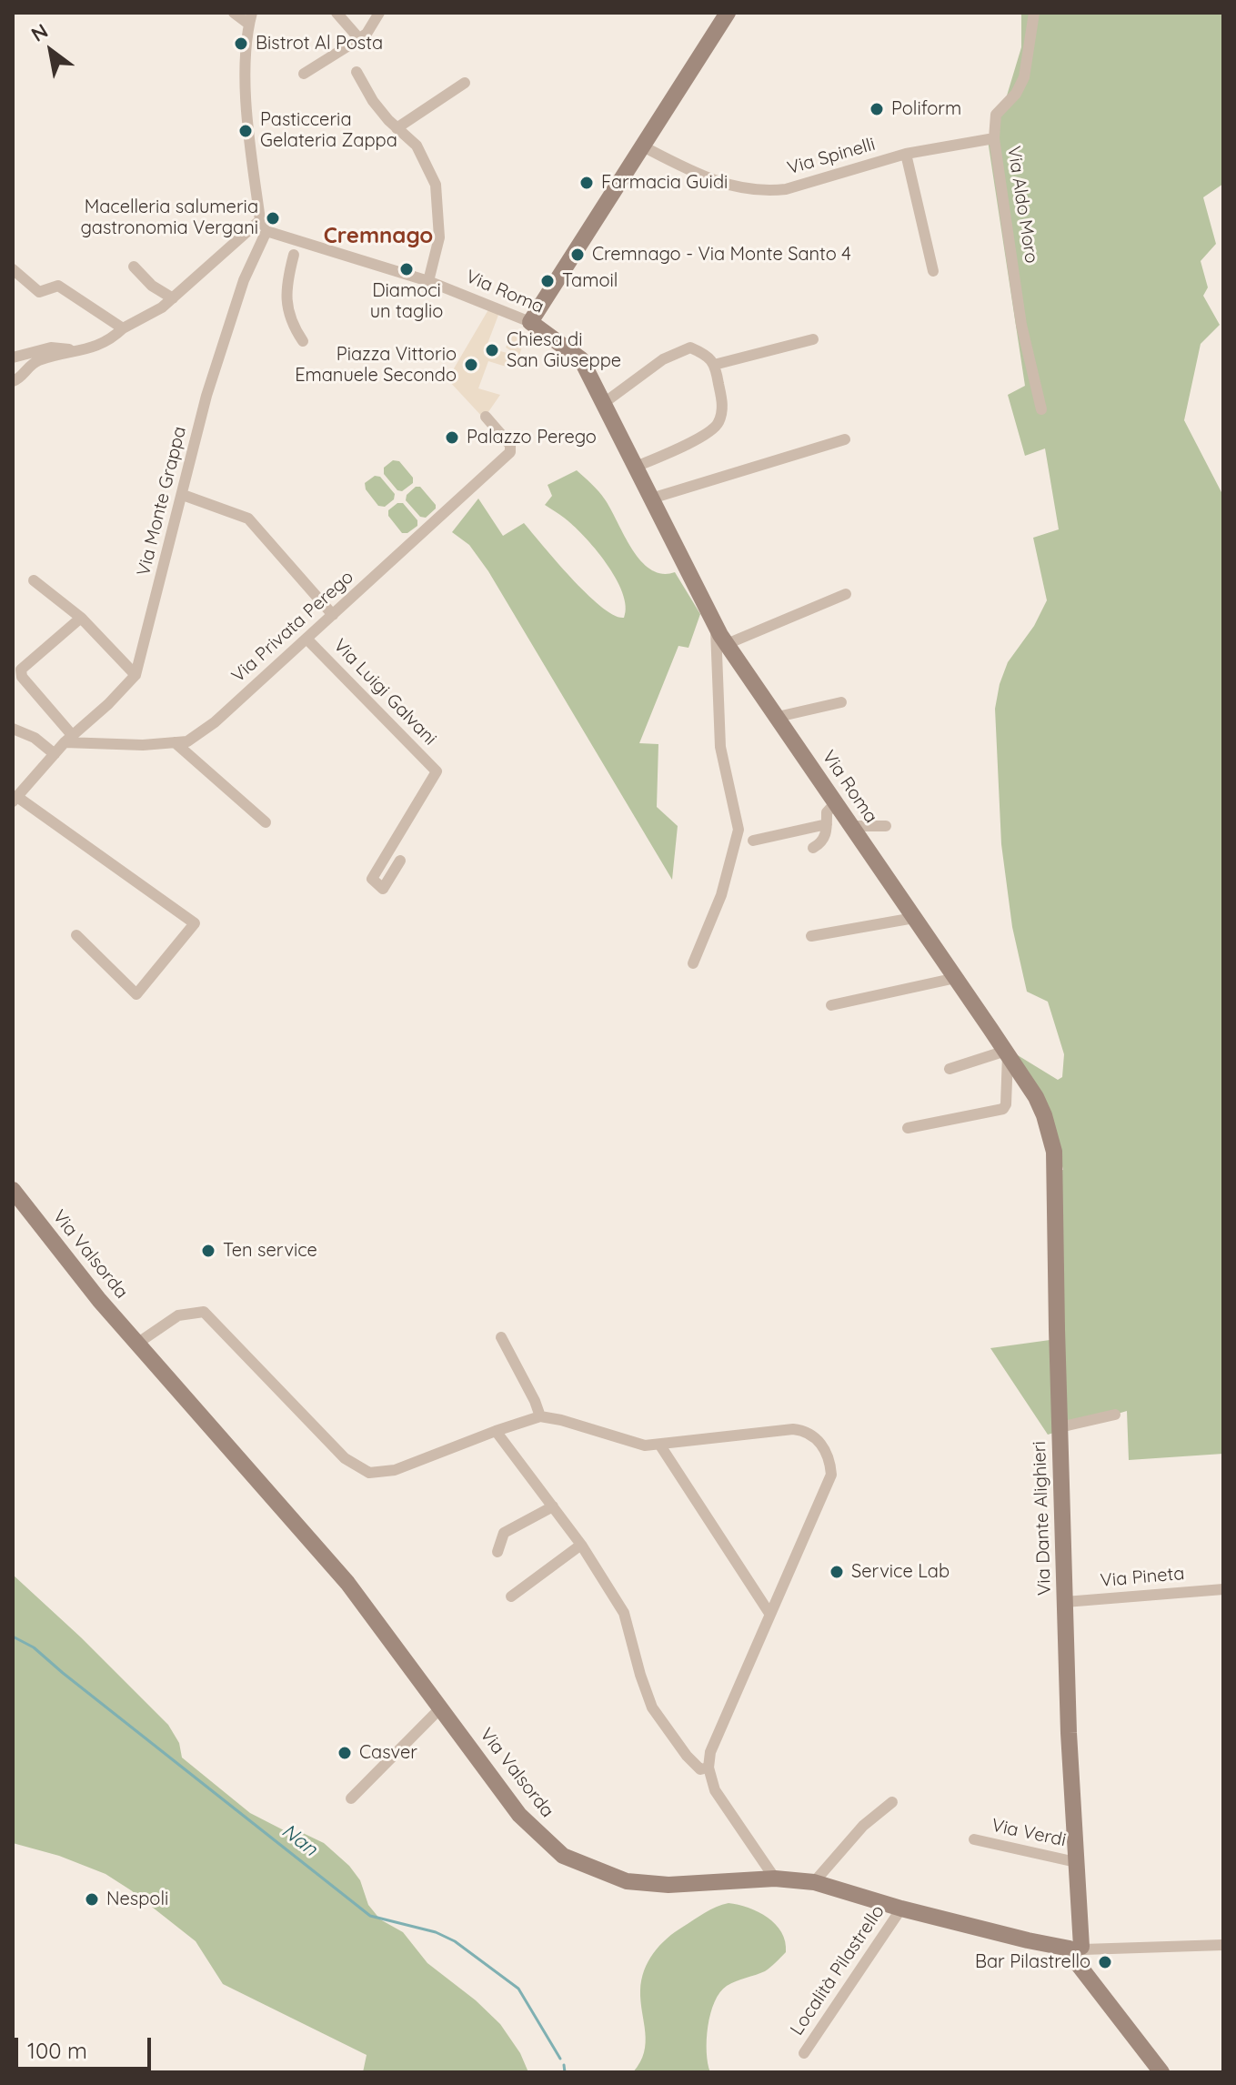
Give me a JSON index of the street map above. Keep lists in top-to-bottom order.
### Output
{
  "streets": {
    "street": [
      "Via Spinelli",
      "Via Aldo Moro",
      "Via Roma",
      "Via Monte Grappa",
      "Via Privata Perego",
      "Via Luigi Galvani",
      "Via Valsorda",
      "Via Dante Alighieri",
      "Via Pineta",
      "Via Verdi",
      "Località Pilastrello"
    ]
  },
  "crossings": [
    ["Via Spinelli", "Via Aldo Moro"],
    ["Via Roma", "Via Monte Grappa"],
    ["Via Roma", "Via Dante Alighieri"],
    ["Via Monte Grappa", "Via Privata Perego"],
    ["Via Privata Perego", "Via Luigi Galvani"],
    ["Via Valsorda", "Via Dante Alighieri"],
    ["Via Valsorda", "Località Pilastrello"],
    ["Via Dante Alighieri", "Via Pineta"],
    ["Via Dante Alighieri", "Via Verdi"]
  ],
  "districts": ["Cremnago"],
  "water": ["Nan"],
  "places": [
    "Bistrot Al Posta",
    "Poliform",
    "Pasticceria Gelateria Zappa",
    "Farmacia Guidi",
    "Macelleria salumeria gastronomia Vergani",
    "Cremnago - Via Monte Santo 4",
    "Diamoci un taglio",
    "Tamoil",
    "Chiesa di San Giuseppe",
    "Piazza Vittorio Emanuele Secondo",
    "Palazzo Perego",
    "Ten service",
    "Service Lab",
    "Casver",
    "Nespoli",
    "Bar Pilastrello"
  ],
  "scale_bar": "100 m",
  "north": "top left"
}
